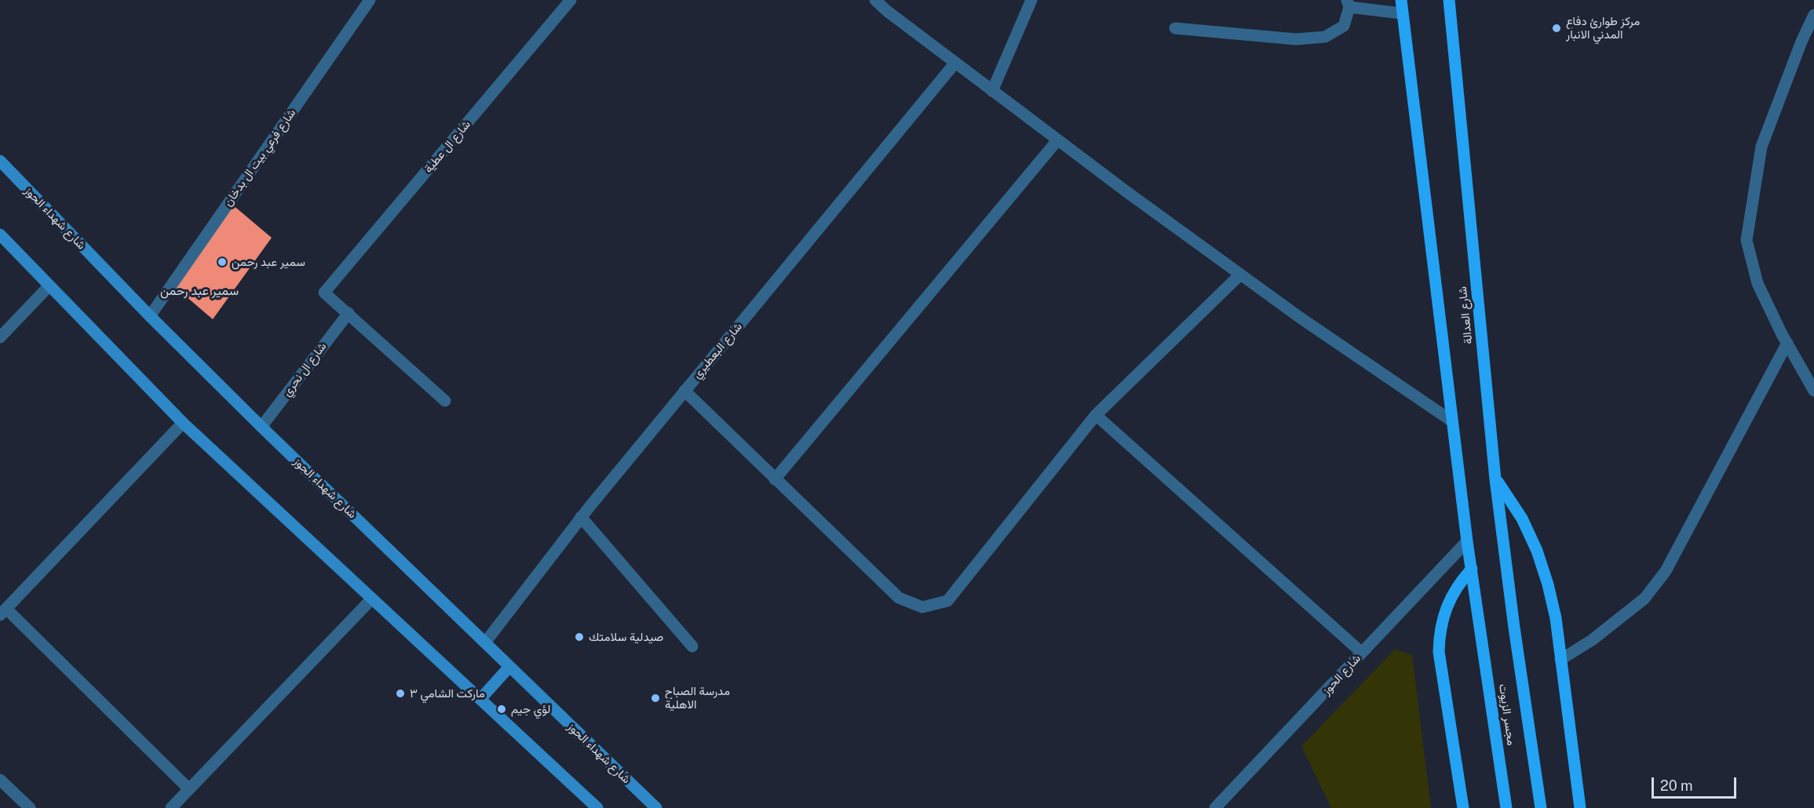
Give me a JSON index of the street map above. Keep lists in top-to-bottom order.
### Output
{
  "streets": {
    "main road": ["شارع شهداء الحوز", "شارع العدالة", "مجسر الزيوت"],
    "street": [
      "شارع ال عطية",
      "شارع فرعي بيت ال بدخان",
      "شارع البعطيري",
      "شارع ال نحري",
      "شارع الحوز"
    ]
  },
  "crossings": [
    ["شارع ال عطية", "شارع ال نحري"],
    ["شارع فرعي بيت ال بدخان", "شارع شهداء الحوز"],
    ["شارع شهداء الحوز", "شارع البعطيري"],
    ["شارع شهداء الحوز", "شارع ال نحري"],
    ["شارع العدالة", "مجسر الزيوت"]
  ],
  "districts": ["سمير عبد رحمن"],
  "places": [
    "مركز طوارئ دفاع المدني الانبار",
    "سمير عبد رحمن",
    "صيدلية سلامتك",
    "ماركت الشامي ٣",
    "مدرسة الصباح الاهلية",
    "لؤي جيم"
  ],
  "scale_bar": "20 m"
}
